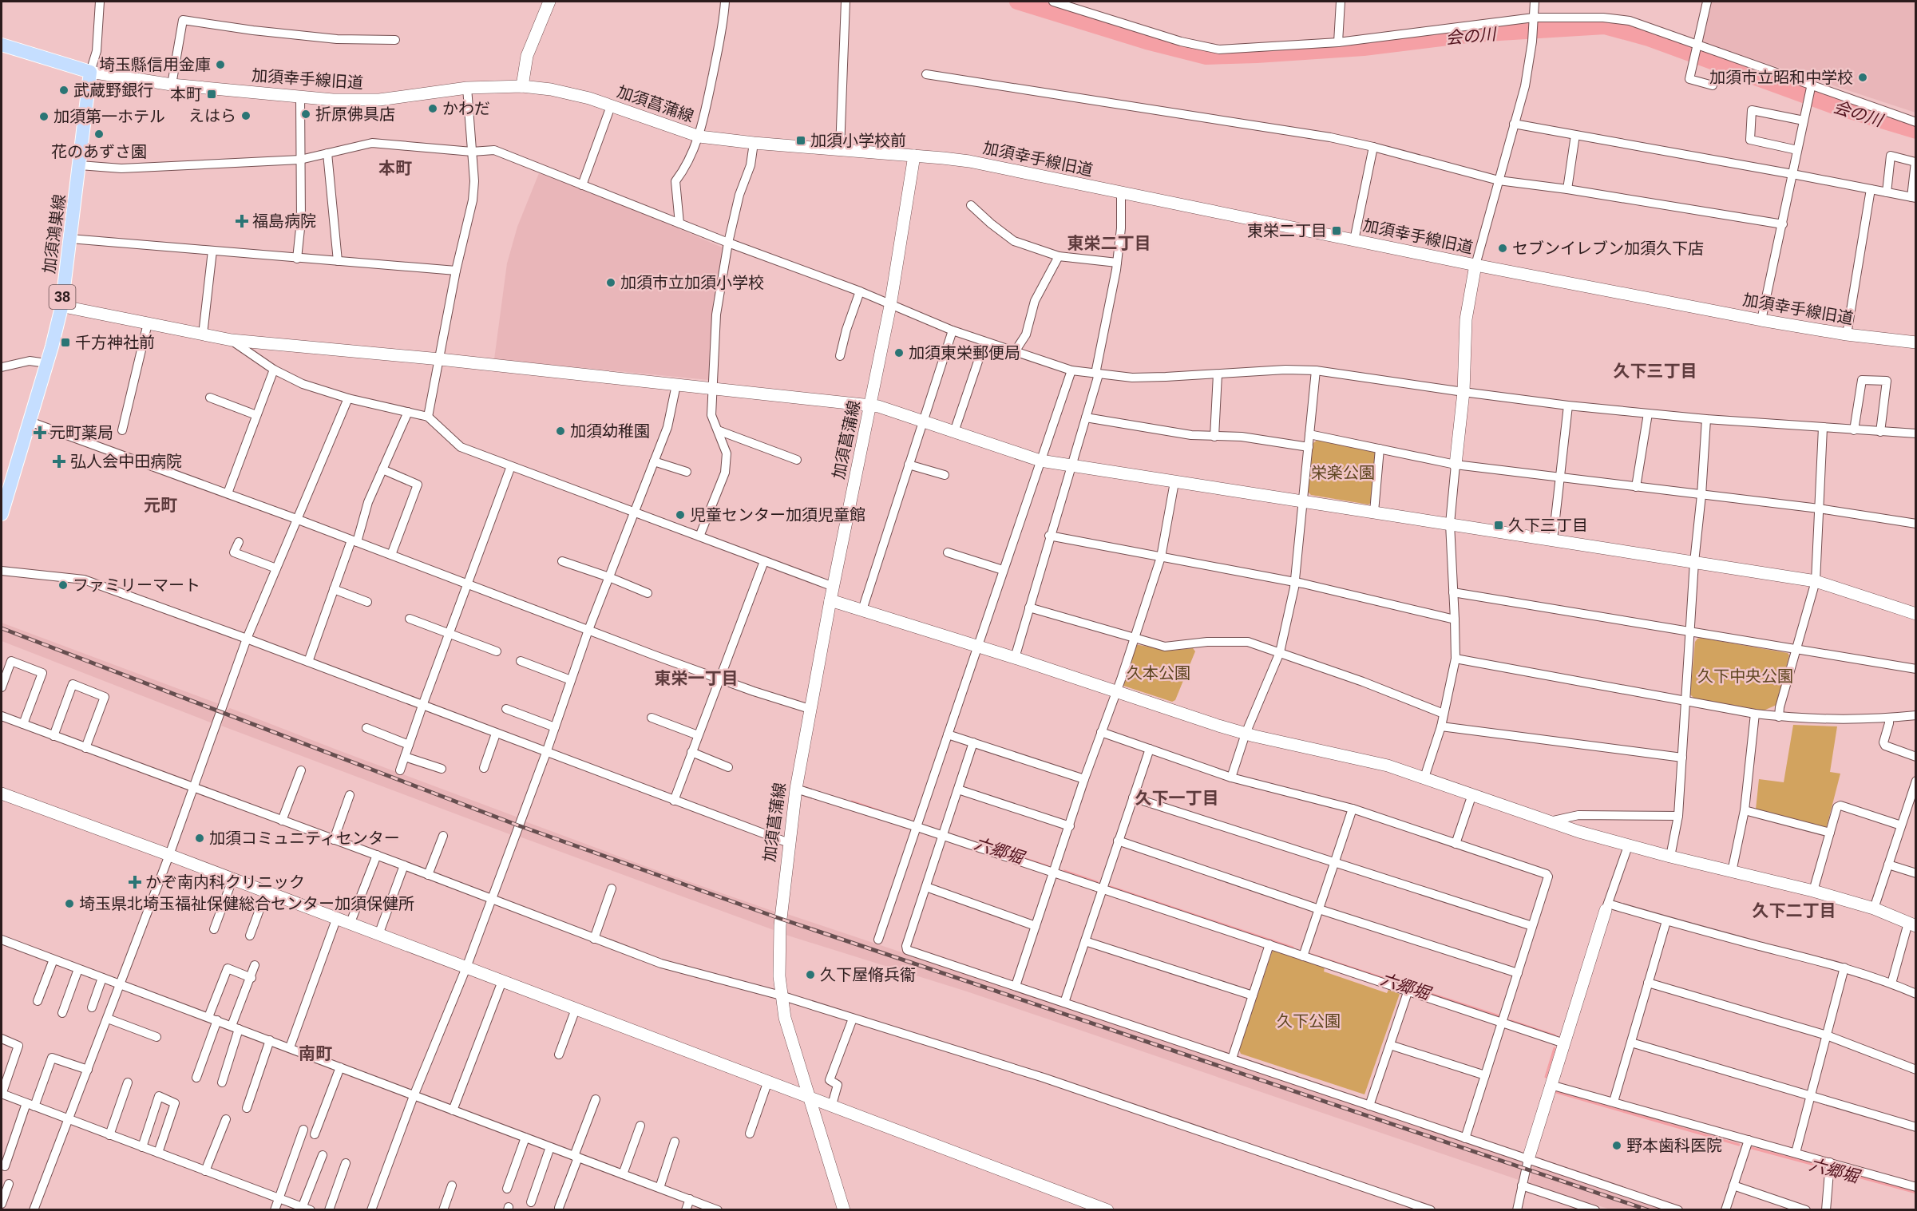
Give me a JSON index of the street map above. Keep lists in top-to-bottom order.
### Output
{
  "streets": {
    "main road": ["加須鴻巣線", "38"],
    "street": ["加須幸手線旧道", "加須菖蒲線"]
  },
  "crossings": [
    ["加須幸手線旧道", "加須菖蒲線"],
    ["加須幸手線旧道", "加須鴻巣線"]
  ],
  "districts": [
    "本町",
    "東栄二丁目",
    "久下三丁目",
    "元町",
    "東栄一丁目",
    "久下一丁目",
    "久下二丁目",
    "南町"
  ],
  "water": ["会の川", "六郷堀"],
  "parks": [
    "栄楽公園",
    "久本公園",
    "久下中央公園",
    "久下公園"
  ],
  "places": {
    "other": [
      "埼玉縣信用金庫",
      "加須市立昭和中学校",
      "武蔵野銀行",
      "かわだ",
      "折原佛具店",
      "えはら",
      "加須第一ホテル",
      "花のあずさ園",
      "セブンイレブン加須久下店",
      "加須市立加須小学校",
      "加須東栄郵便局",
      "加須幼稚園",
      "児童センター加須児童館",
      "ファミリーマート",
      "加須コミュニティセンター",
      "埼玉県北埼玉福祉保健総合センター加須保健所",
      "久下屋脩兵衞",
      "野本歯科医院"
    ],
    "transit": [
      "本町",
      "加須小学校前",
      "東栄二丁目",
      "千方神社前",
      "久下三丁目"
    ],
    "health": [
      "福島病院",
      "元町薬局",
      "弘人会中田病院",
      "かぞ南内科クリニック"
    ]
  }
}
